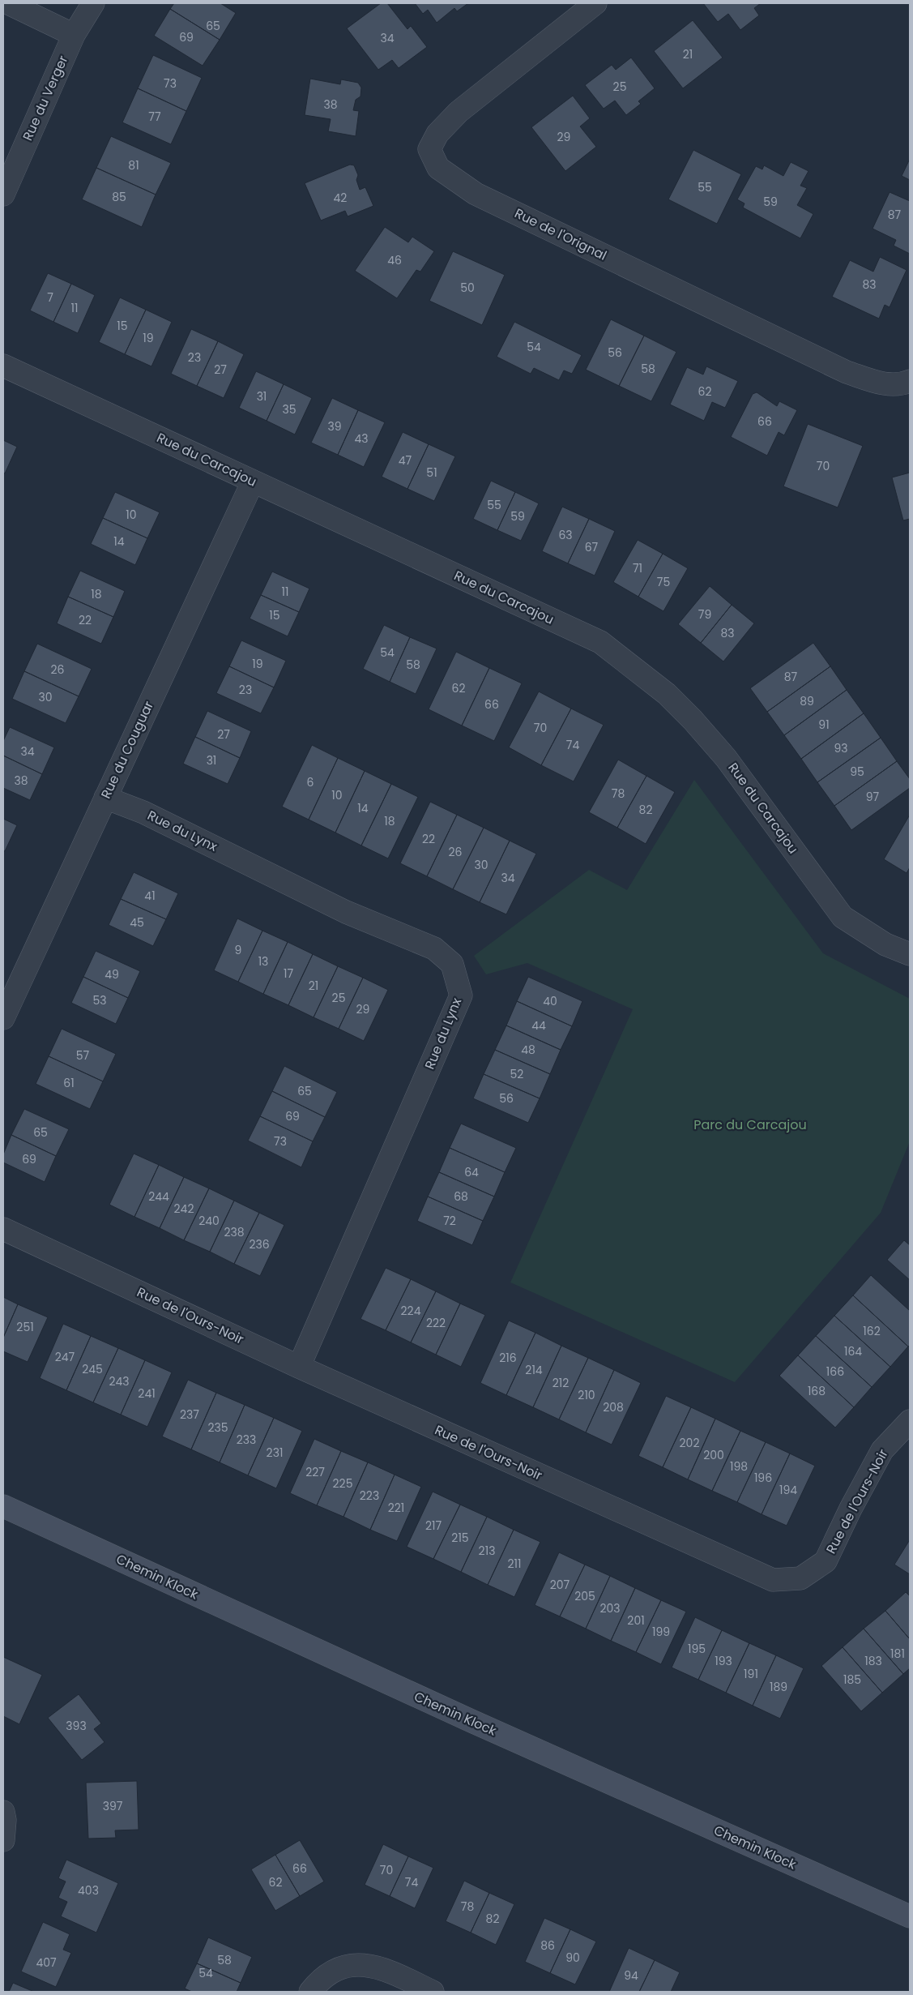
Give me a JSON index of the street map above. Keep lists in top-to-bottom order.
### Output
{
  "streets": {
    "main road": ["Chemin Klock"],
    "street": [
      "Rue du Verger",
      "Rue de l'Orignal",
      "Rue du Carcajou",
      "Rue du Couguar",
      "Rue du Lynx",
      "Rue de l'Ours-Noir"
    ]
  },
  "crossings": [
    ["Rue du Carcajou", "Rue du Couguar"],
    ["Rue du Couguar", "Rue du Lynx"],
    ["Rue du Lynx", "Rue de l'Ours-Noir"]
  ],
  "parks": ["Parc du Carcajou"],
  "house_numbers": [
    "65",
    "69",
    "34",
    "21",
    "73",
    "25",
    "38",
    "77",
    "29",
    "81",
    "55",
    "85",
    "42",
    "59",
    "87",
    "46",
    "83",
    "50",
    "7",
    "11",
    "15",
    "19",
    "54",
    "56",
    "23",
    "58",
    "27",
    "62",
    "31",
    "35",
    "66",
    "39",
    "43",
    "47",
    "70",
    "51",
    "55",
    "10",
    "59",
    "63",
    "14",
    "67",
    "71",
    "75",
    "11",
    "18",
    "79",
    "15",
    "22",
    "83",
    "54",
    "19",
    "58",
    "26",
    "87",
    "62",
    "23",
    "30",
    "89",
    "66",
    "91",
    "70",
    "27",
    "74",
    "93",
    "34",
    "31",
    "95",
    "38",
    "6",
    "78",
    "10",
    "97",
    "14",
    "82",
    "18",
    "22",
    "26",
    "30",
    "34",
    "41",
    "45",
    "9",
    "13",
    "17",
    "49",
    "21",
    "25",
    "53",
    "40",
    "29",
    "44",
    "48",
    "57",
    "52",
    "61",
    "65",
    "56",
    "69",
    "65",
    "73",
    "69",
    "64",
    "244",
    "68",
    "242",
    "240",
    "72",
    "238",
    "236",
    "224",
    "222",
    "251",
    "162",
    "164",
    "247",
    "216",
    "245",
    "214",
    "166",
    "243",
    "212",
    "168",
    "241",
    "210",
    "208",
    "237",
    "235",
    "233",
    "202",
    "231",
    "200",
    "198",
    "227",
    "196",
    "225",
    "194",
    "223",
    "221",
    "217",
    "215",
    "213",
    "211",
    "207",
    "205",
    "203",
    "201",
    "199",
    "195",
    "181",
    "193",
    "183",
    "191",
    "185",
    "189",
    "393",
    "397",
    "66",
    "70",
    "62",
    "74",
    "403",
    "78",
    "82",
    "86",
    "90",
    "58",
    "407",
    "54",
    "94"
  ]
}
